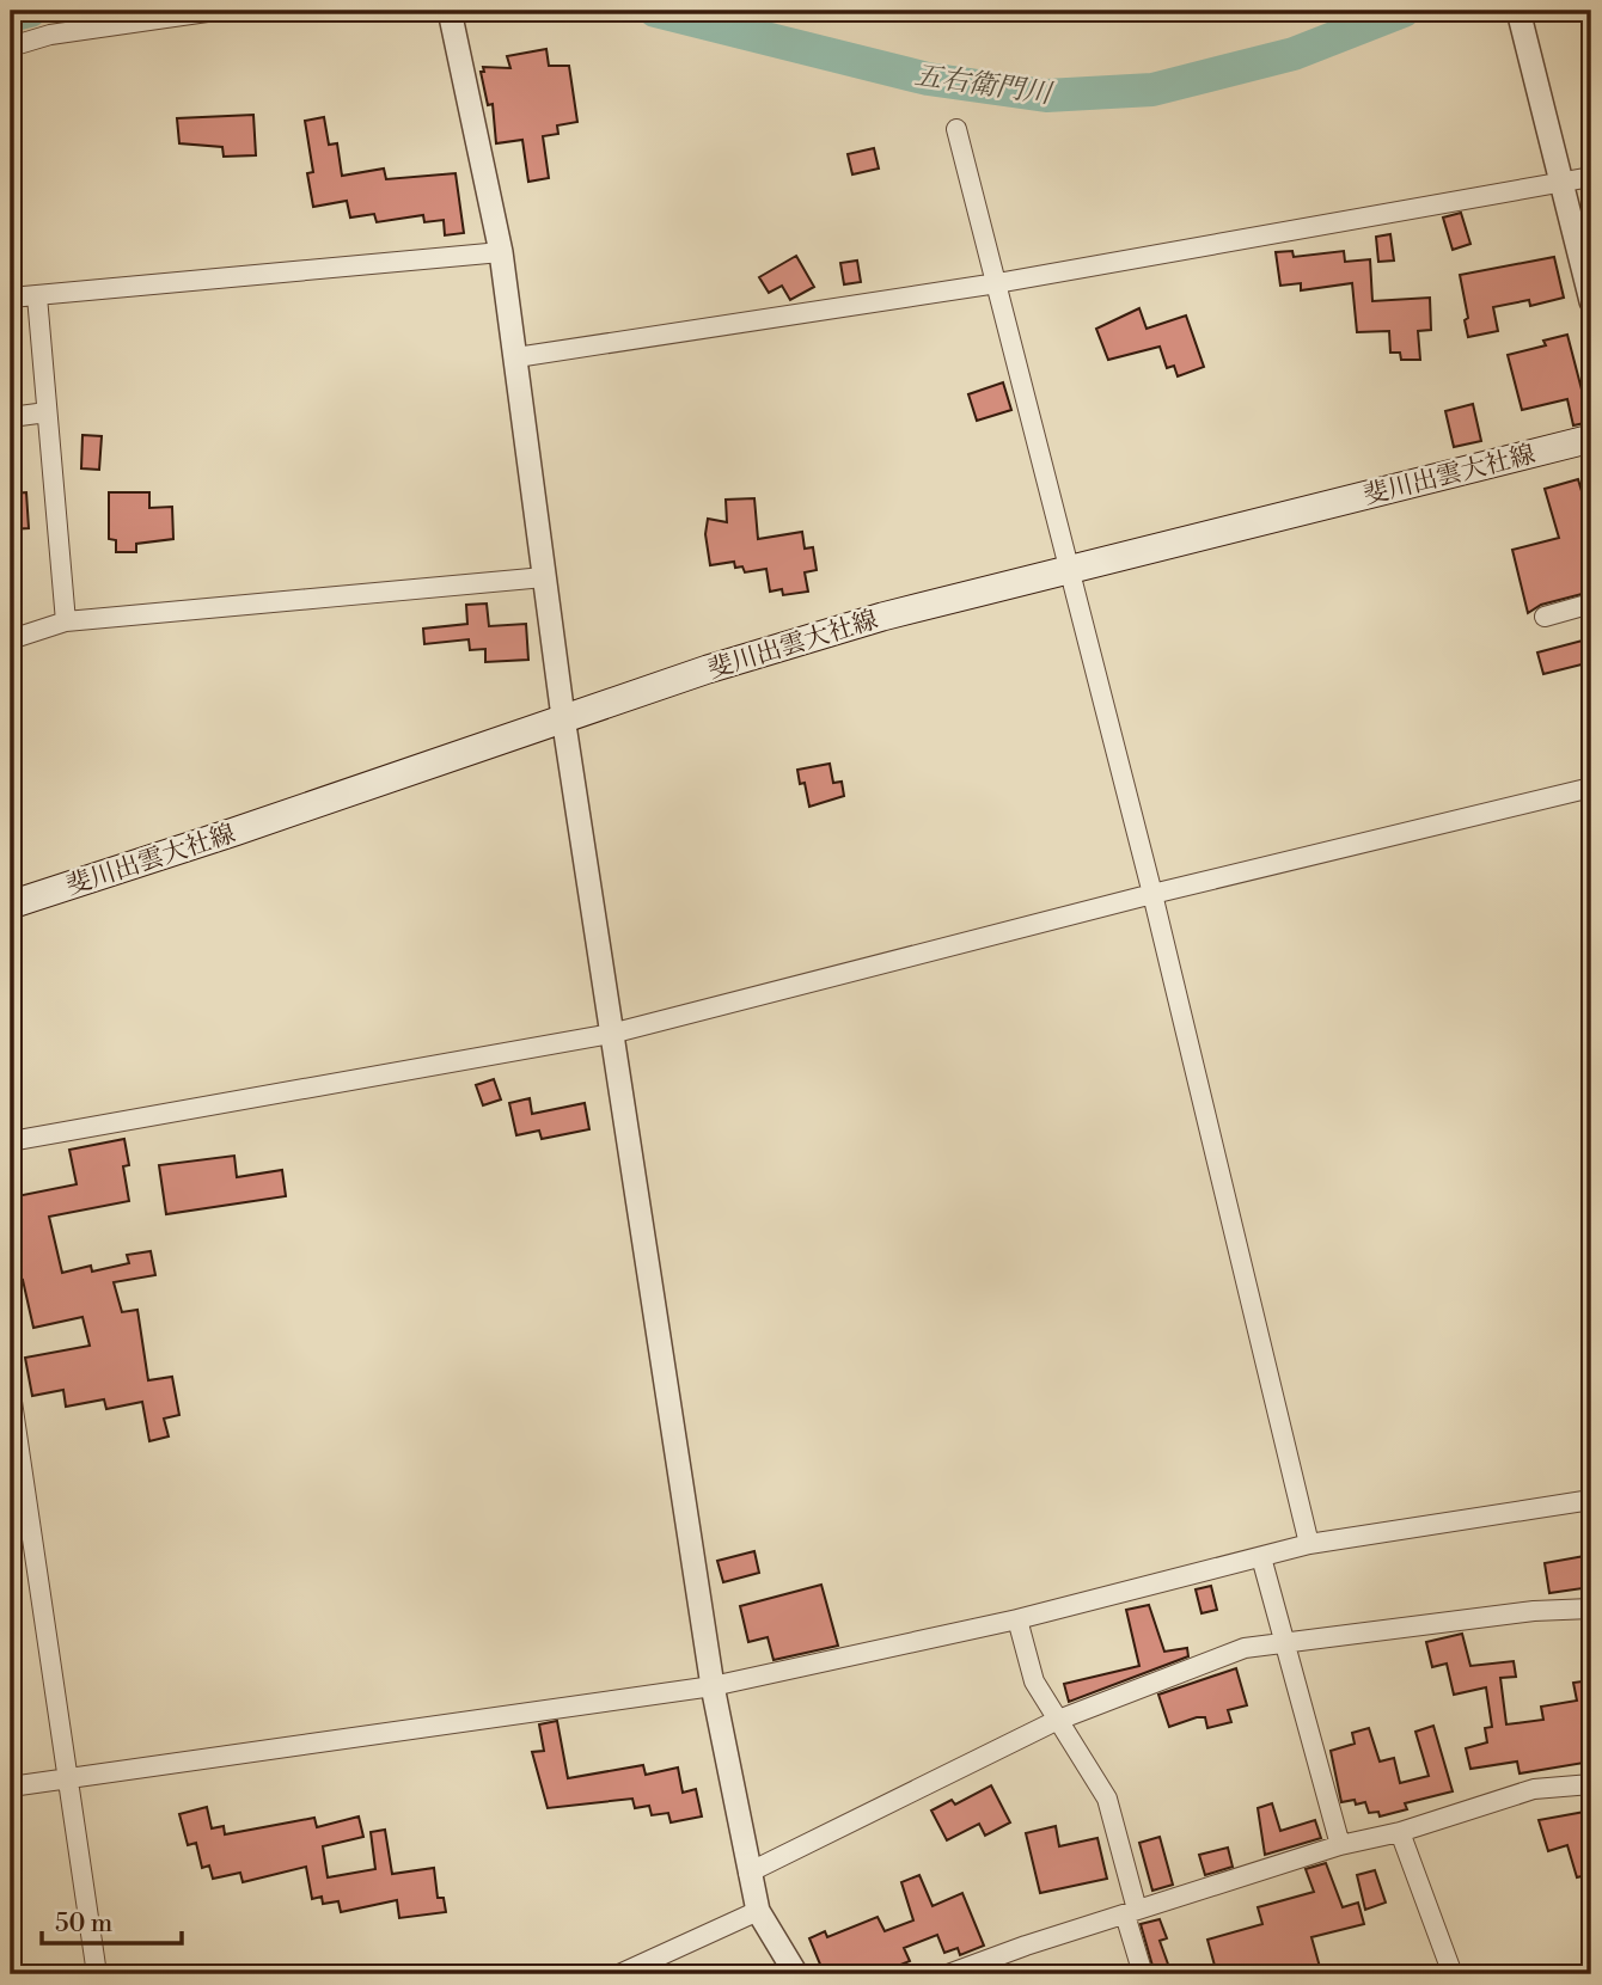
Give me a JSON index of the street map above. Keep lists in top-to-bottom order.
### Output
{
  "streets": {
    "main road": ["斐川出雲大社線"]
  },
  "water": ["五右衛門川"],
  "scale_bar": "50 m"
}
